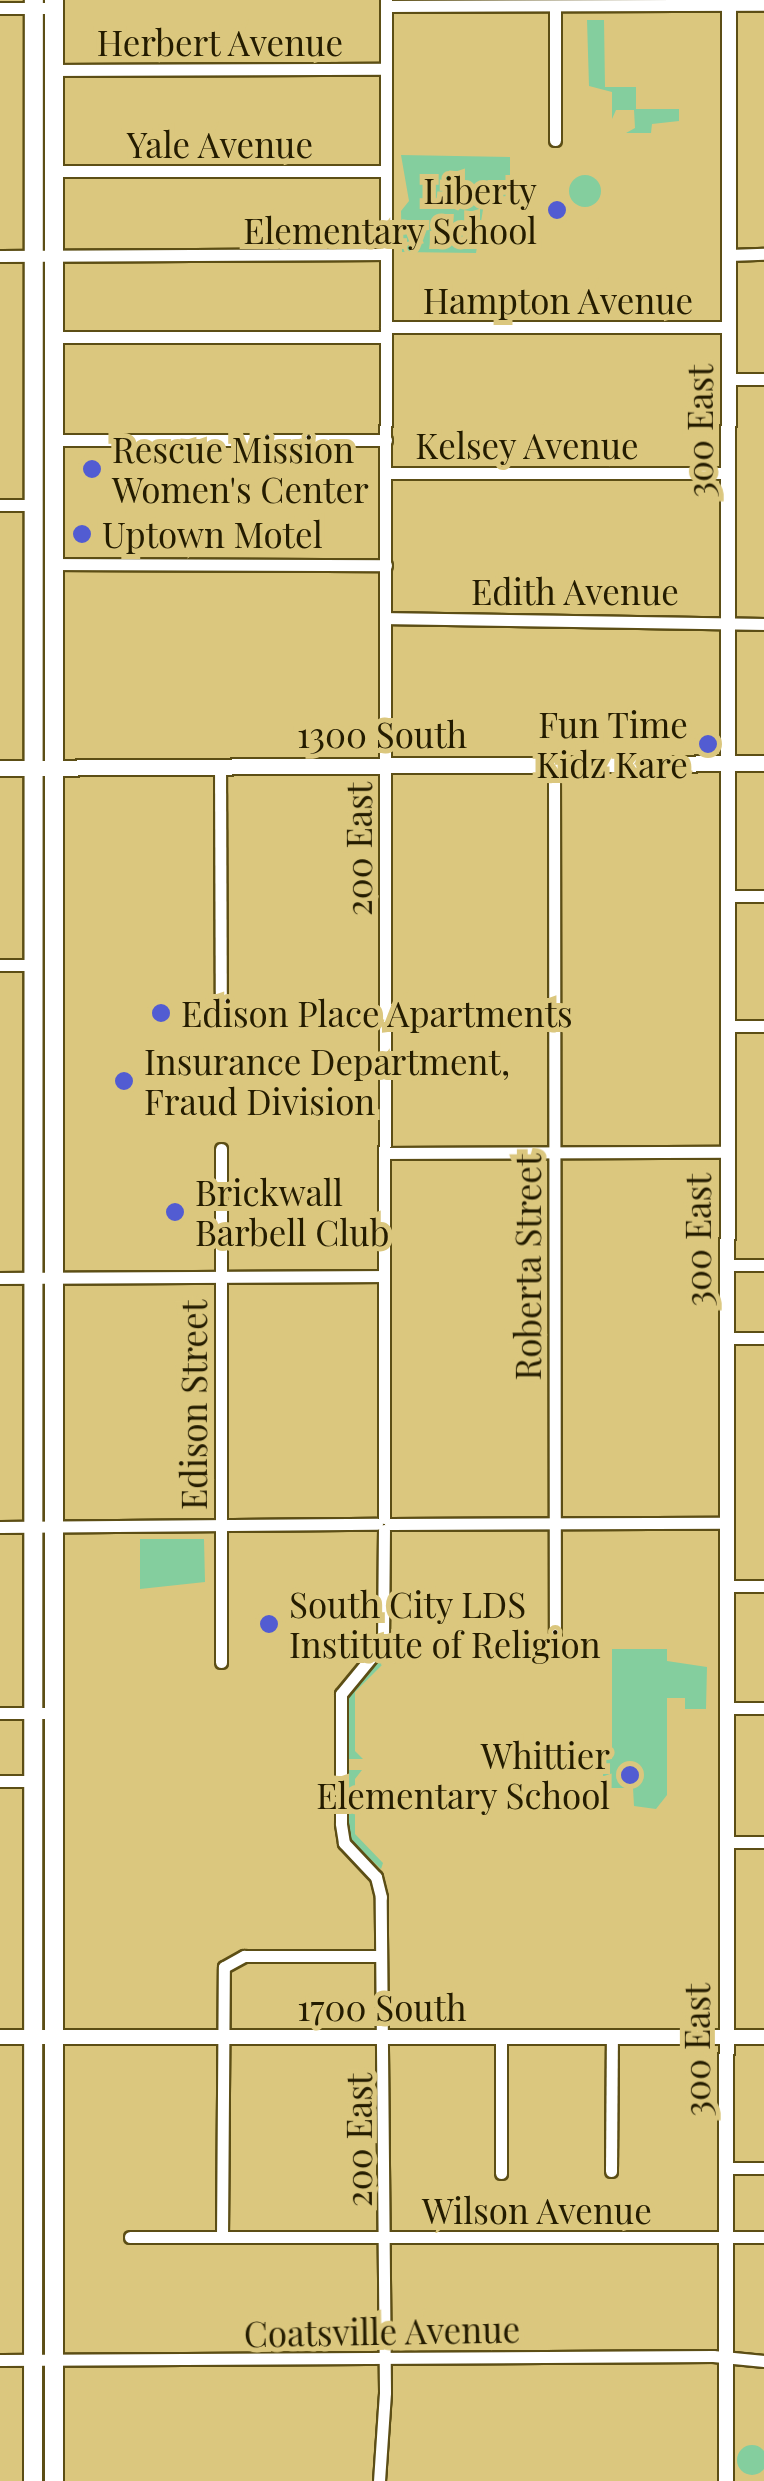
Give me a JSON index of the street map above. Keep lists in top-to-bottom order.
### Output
{
  "streets": {
    "main road": ["1300 South"],
    "street": [
      "Herbert Avenue",
      "Yale Avenue",
      "Hampton Avenue",
      "300 East",
      "Kelsey Avenue",
      "Edith Avenue",
      "200 East",
      "Roberta Street",
      "Edison Street",
      "1700 South",
      "Wilson Avenue",
      "Coatsville Avenue"
    ]
  },
  "crossings": [
    ["Herbert Avenue", "300 East"],
    ["Herbert Avenue", "200 East"],
    ["Yale Avenue", "200 East"],
    ["Hampton Avenue", "300 East"],
    ["Hampton Avenue", "200 East"],
    ["300 East", "Kelsey Avenue"],
    ["300 East", "Edith Avenue"],
    ["300 East", "1300 South"],
    ["300 East", "1700 South"],
    ["300 East", "Wilson Avenue"],
    ["300 East", "Coatsville Avenue"],
    ["Kelsey Avenue", "200 East"],
    ["Edith Avenue", "200 East"],
    ["1300 South", "200 East"],
    ["1300 South", "Roberta Street"],
    ["200 East", "1700 South"],
    ["200 East", "Wilson Avenue"],
    ["200 East", "Coatsville Avenue"]
  ],
  "places": [
    "Liberty Elementary School",
    "Rescue Mission Women's Center",
    "Uptown Motel",
    "Fun Time Kidz Kare",
    "Edison Place Apartments",
    "Insurance Department, Fraud Division",
    "Brickwall Barbell Club",
    "South City LDS Institute of Religion",
    "Whittier Elementary School"
  ]
}
